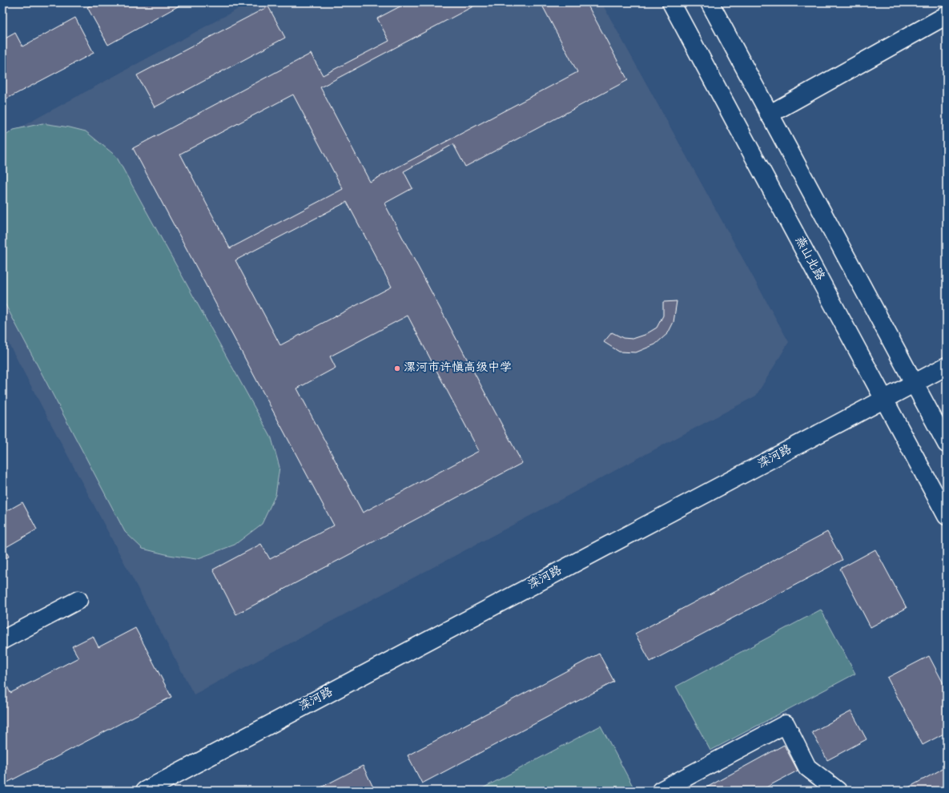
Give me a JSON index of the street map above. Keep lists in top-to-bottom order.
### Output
{
  "streets": {
    "street": ["燕山北路", "滦河路"]
  },
  "crossings": [
    ["燕山北路", "滦河路"]
  ],
  "places": ["漯河市许慎高级中学"]
}
